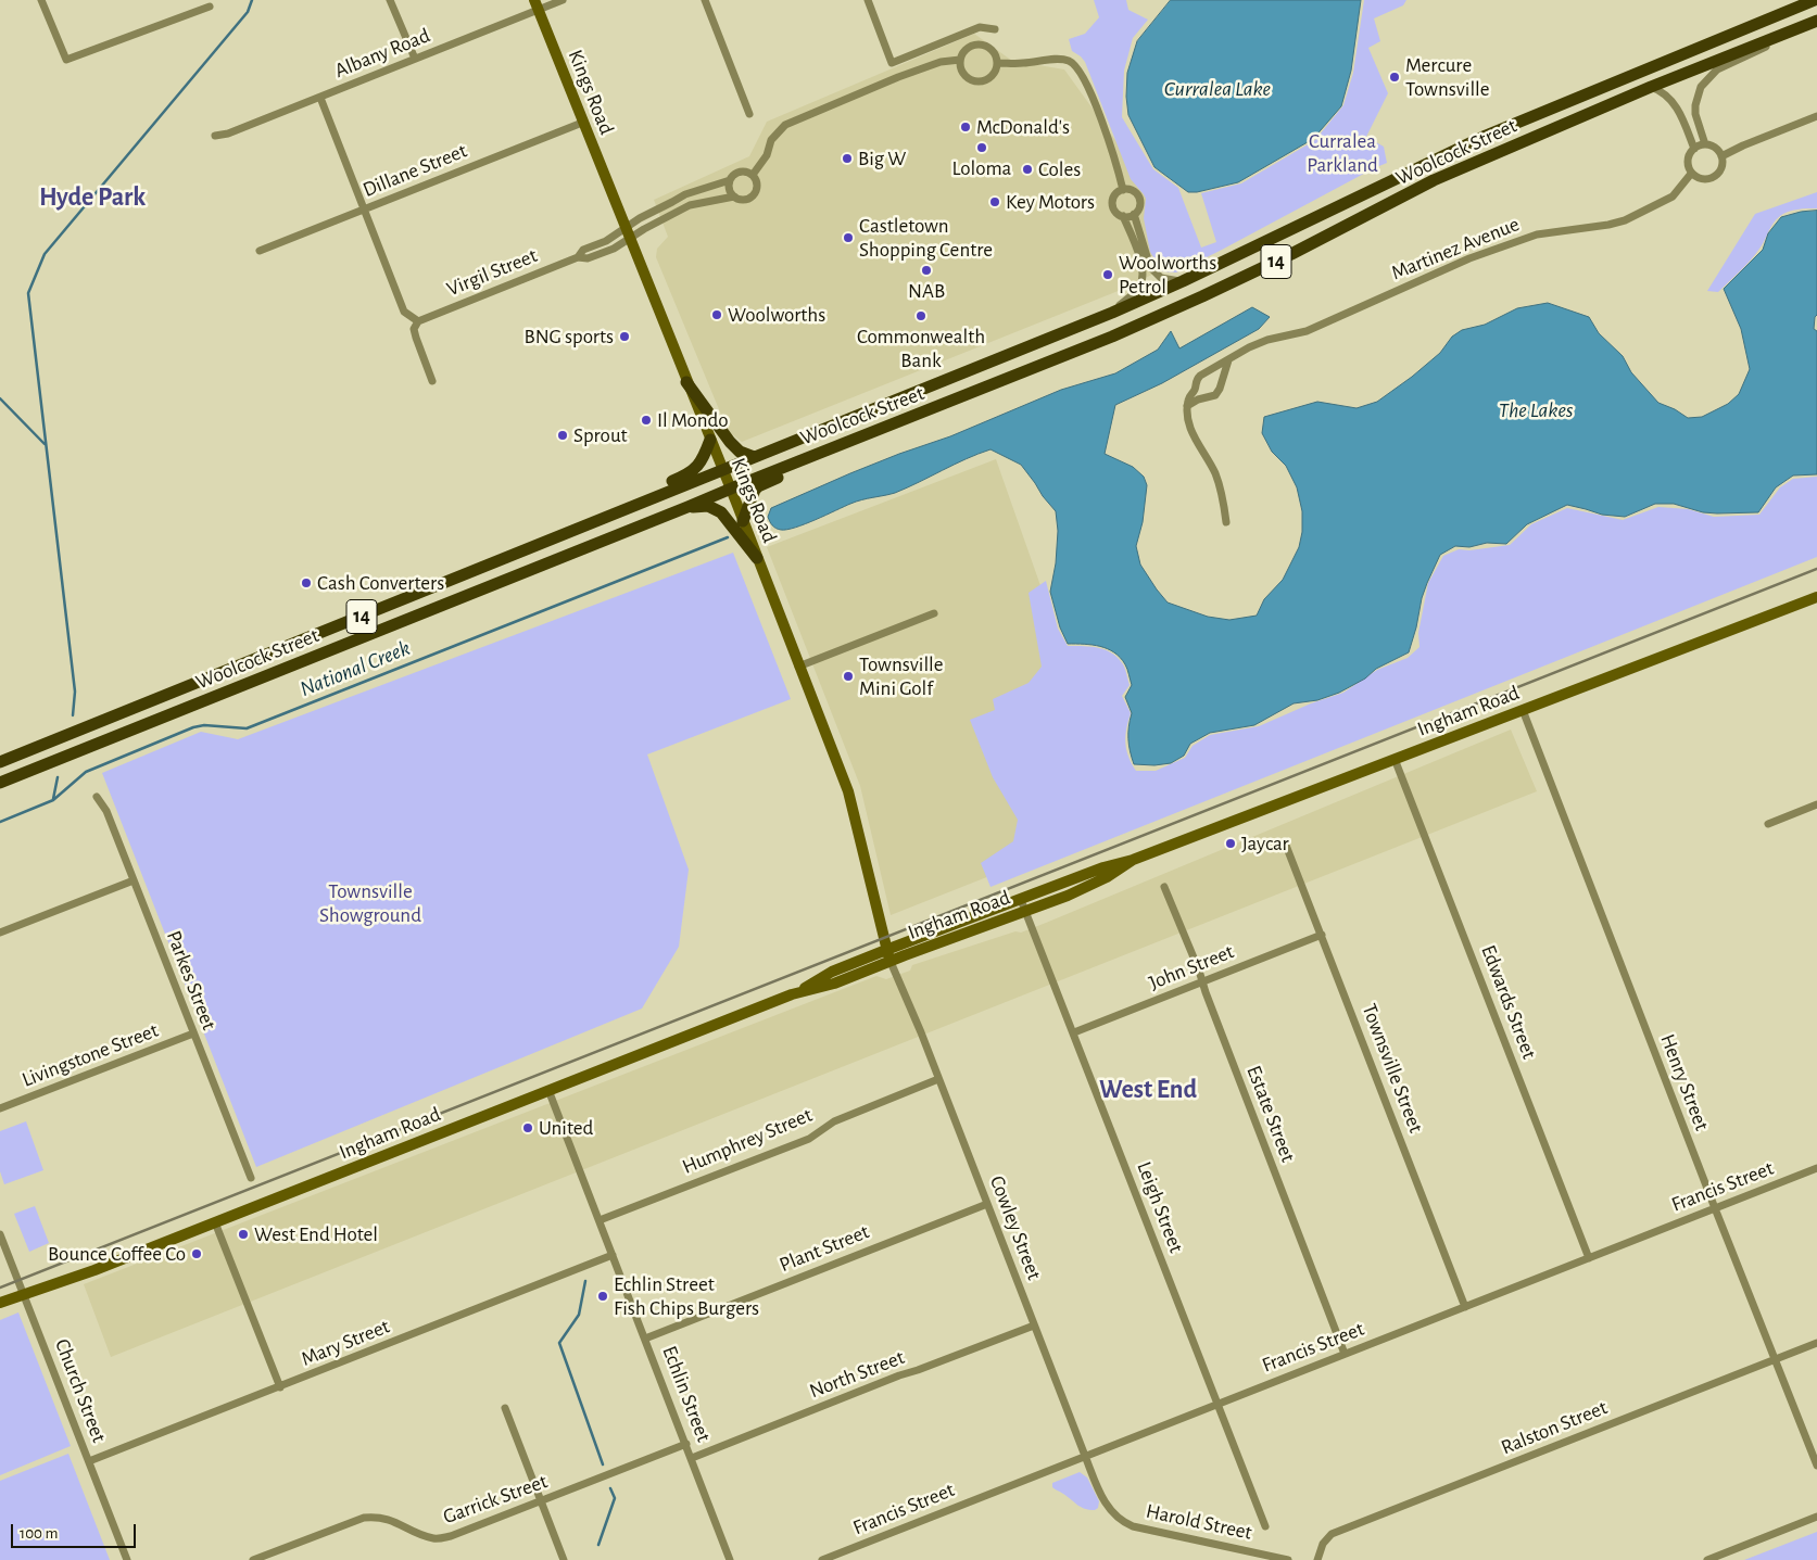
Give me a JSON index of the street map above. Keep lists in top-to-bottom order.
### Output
{
  "streets": {
    "main road": [
      "Kings Road",
      "Woolcock Street",
      "14",
      "Ingham Road"
    ],
    "street": [
      "Albany Road",
      "Dillane Street",
      "Martinez Avenue",
      "Virgil Street",
      "John Street",
      "Parkes Street",
      "Edwards Street",
      "Livingstone Street",
      "Townsville Street",
      "Henry Street",
      "Estate Street",
      "Humphrey Street",
      "Francis Street",
      "Leigh Street",
      "Cowley Street",
      "Plant Street",
      "Mary Street",
      "North Street",
      "Church Street",
      "Echlin Street",
      "Ralston Street",
      "Garrick Street",
      "Harold Street"
    ]
  },
  "crossings": [
    ["Albany Road", "Kings Road"],
    ["Kings Road", "Woolcock Street"],
    ["Kings Road", "Dillane Street"],
    ["Kings Road", "Virgil Street"],
    ["Kings Road", "Ingham Road"],
    ["Kings Road", "Cowley Street"],
    ["Ingham Road", "Edwards Street"],
    ["Ingham Road", "Henry Street"],
    ["Ingham Road", "Leigh Street"],
    ["Ingham Road", "Cowley Street"],
    ["Ingham Road", "Church Street"],
    ["Ingham Road", "Echlin Street"],
    ["John Street", "Townsville Street"],
    ["John Street", "Estate Street"],
    ["John Street", "Leigh Street"],
    ["Parkes Street", "Livingstone Street"],
    ["Edwards Street", "Francis Street"],
    ["Townsville Street", "Francis Street"],
    ["Henry Street", "Francis Street"],
    ["Henry Street", "Ralston Street"],
    ["Estate Street", "Francis Street"],
    ["Humphrey Street", "Cowley Street"],
    ["Humphrey Street", "Echlin Street"],
    ["Francis Street", "Leigh Street"],
    ["Francis Street", "Cowley Street"],
    ["Cowley Street", "Plant Street"],
    ["Cowley Street", "North Street"],
    ["Cowley Street", "Harold Street"],
    ["Plant Street", "Echlin Street"],
    ["Mary Street", "Church Street"],
    ["Mary Street", "Echlin Street"],
    ["North Street", "Echlin Street"],
    ["Echlin Street", "Garrick Street"]
  ],
  "districts": ["Hyde Park", "West End"],
  "water": ["Curralea Lake", "The Lakes", "National Creek"],
  "parks": ["Curralea Parkland", "Townsville Showground"],
  "places": [
    "Mercure Townsville",
    "McDonald's",
    "Loloma",
    "Big W",
    "Coles",
    "Key Motors",
    "Castletown Shopping Centre",
    "NAB",
    "Woolworths Petrol",
    "Woolworths",
    "Commonwealth Bank",
    "BNG sports",
    "Il Mondo",
    "Sprout",
    "Cash Converters",
    "Townsville Mini Golf",
    "Jaycar",
    "United",
    "West End Hotel",
    "Bounce Coffee Co",
    "Echlin Street Fish Chips Burgers"
  ],
  "scale_bar": "100 m"
}
